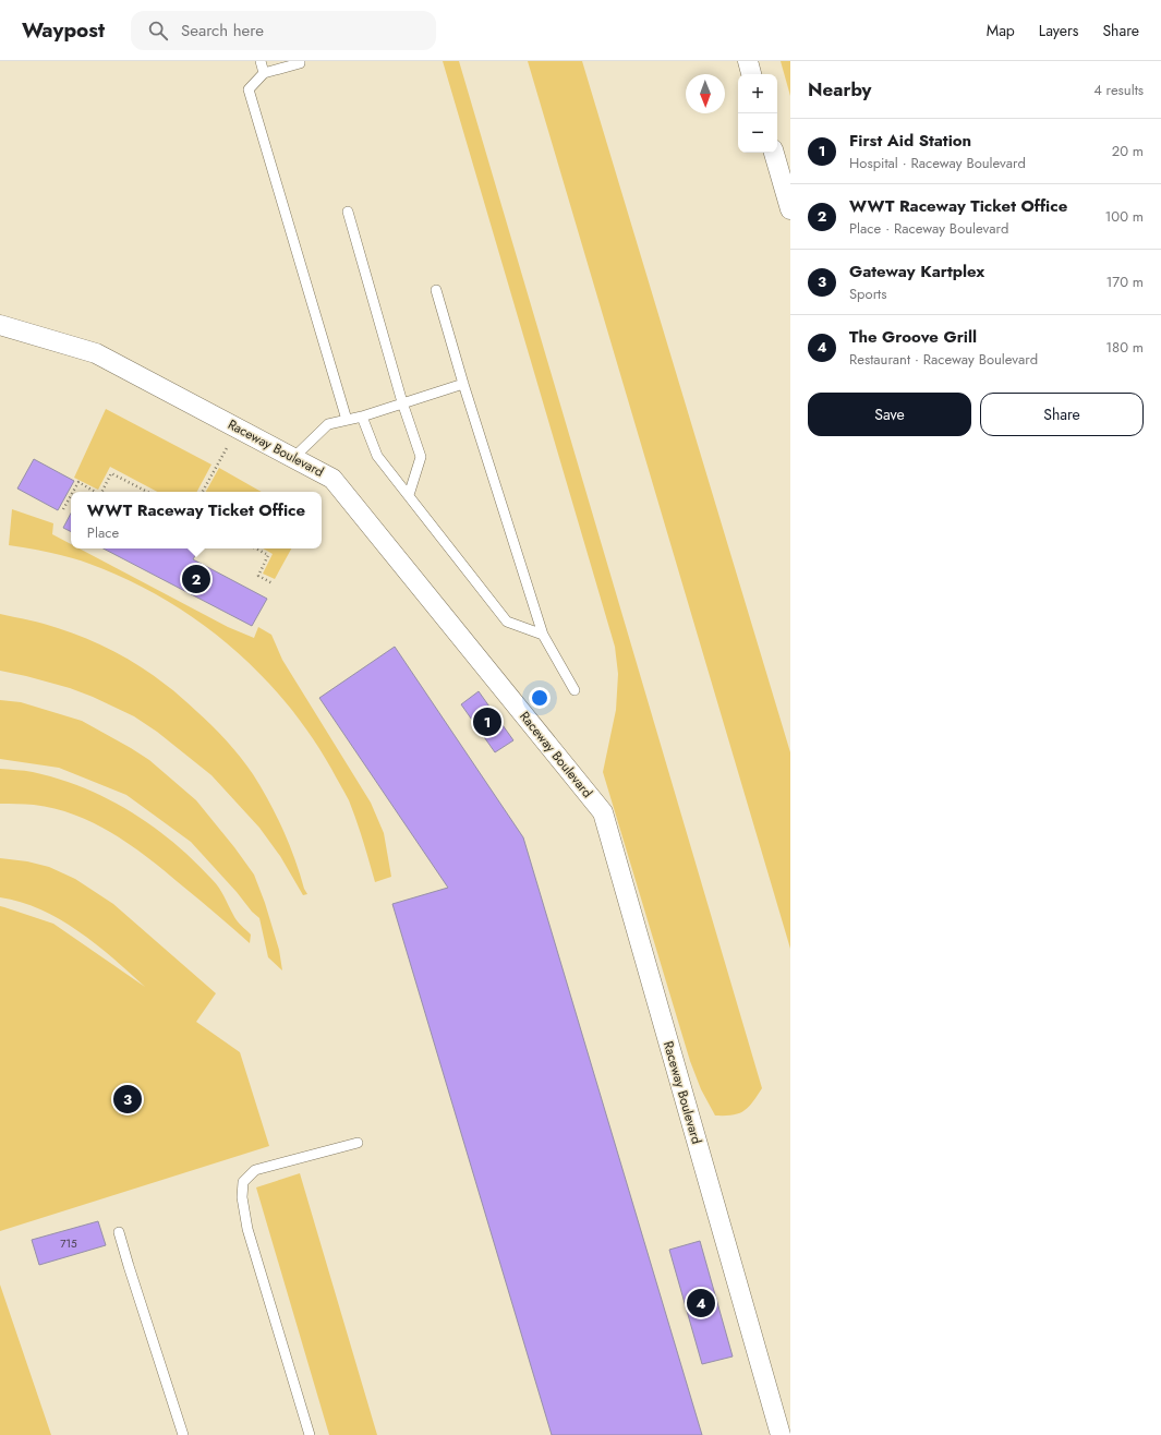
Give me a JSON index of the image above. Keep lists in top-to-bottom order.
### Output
{
  "streets": {
    "street": ["Raceway Boulevard"]
  },
  "house_numbers": ["715"],
  "north": "bottom",
  "page": {
    "header": "Waypost",
    "search": "Search here",
    "nav": ["Map", "Layers", "Share"],
    "heading": ["Nearby", "4 results"],
    "map_buttons": ["+", "−"],
    "list": [
      {
        "mark": "1",
        "name": "First Aid Station",
        "note": "Hospital · Raceway Boulevard",
        "value": "20 m"
      },
      {
        "mark": "2",
        "name": "WWT Raceway Ticket Office",
        "note": "Place · Raceway Boulevard",
        "value": "100 m"
      },
      {
        "mark": "3",
        "name": "Gateway Kartplex",
        "note": "Sports",
        "value": "170 m"
      },
      {
        "mark": "4",
        "name": "The Groove Grill",
        "note": "Restaurant · Raceway Boulevard",
        "value": "180 m"
      }
    ],
    "buttons": ["Save", "Share"],
    "popup": ["WWT Raceway Ticket Office", "Place"],
    "pins": [
      "2",
      "1",
      "3",
      "4"
    ]
  }
}
